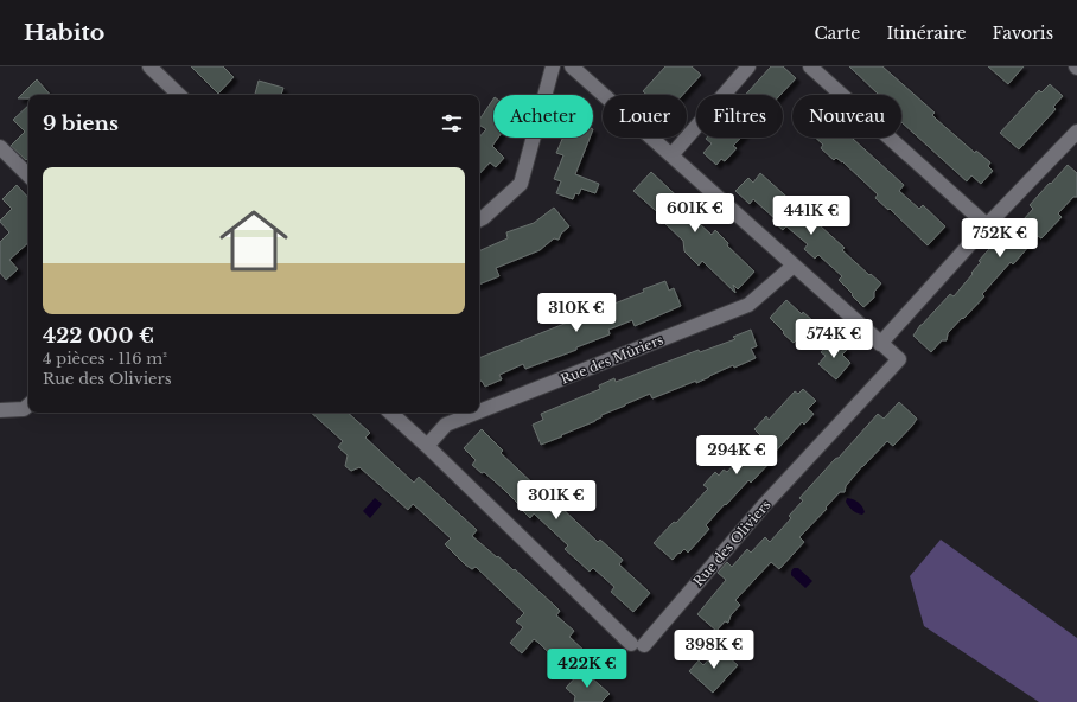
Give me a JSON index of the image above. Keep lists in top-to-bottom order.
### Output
{
  "streets": {
    "street": ["Rue des Mûriers", "Rue des Oliviers"]
  },
  "crossings": [
    ["Rue des Mûriers", "Rue des Oliviers"]
  ],
  "page": {
    "header": "Habito",
    "nav": ["Carte", "Itinéraire", "Favoris"],
    "chip": [
      "Acheter",
      "Louer",
      "Filtres",
      "Nouveau"
    ],
    "heading": "9 biens",
    "list": [
      {
        "name": "422 000 €",
        "note": "4 pièces · 116 m² · Rue des Oliviers"
      }
    ],
    "price": [
      "601K €",
      "441K €",
      "752K €",
      "310K €",
      "574K €",
      "294K €",
      "301K €",
      "398K €",
      "422K €"
    ]
  }
}
